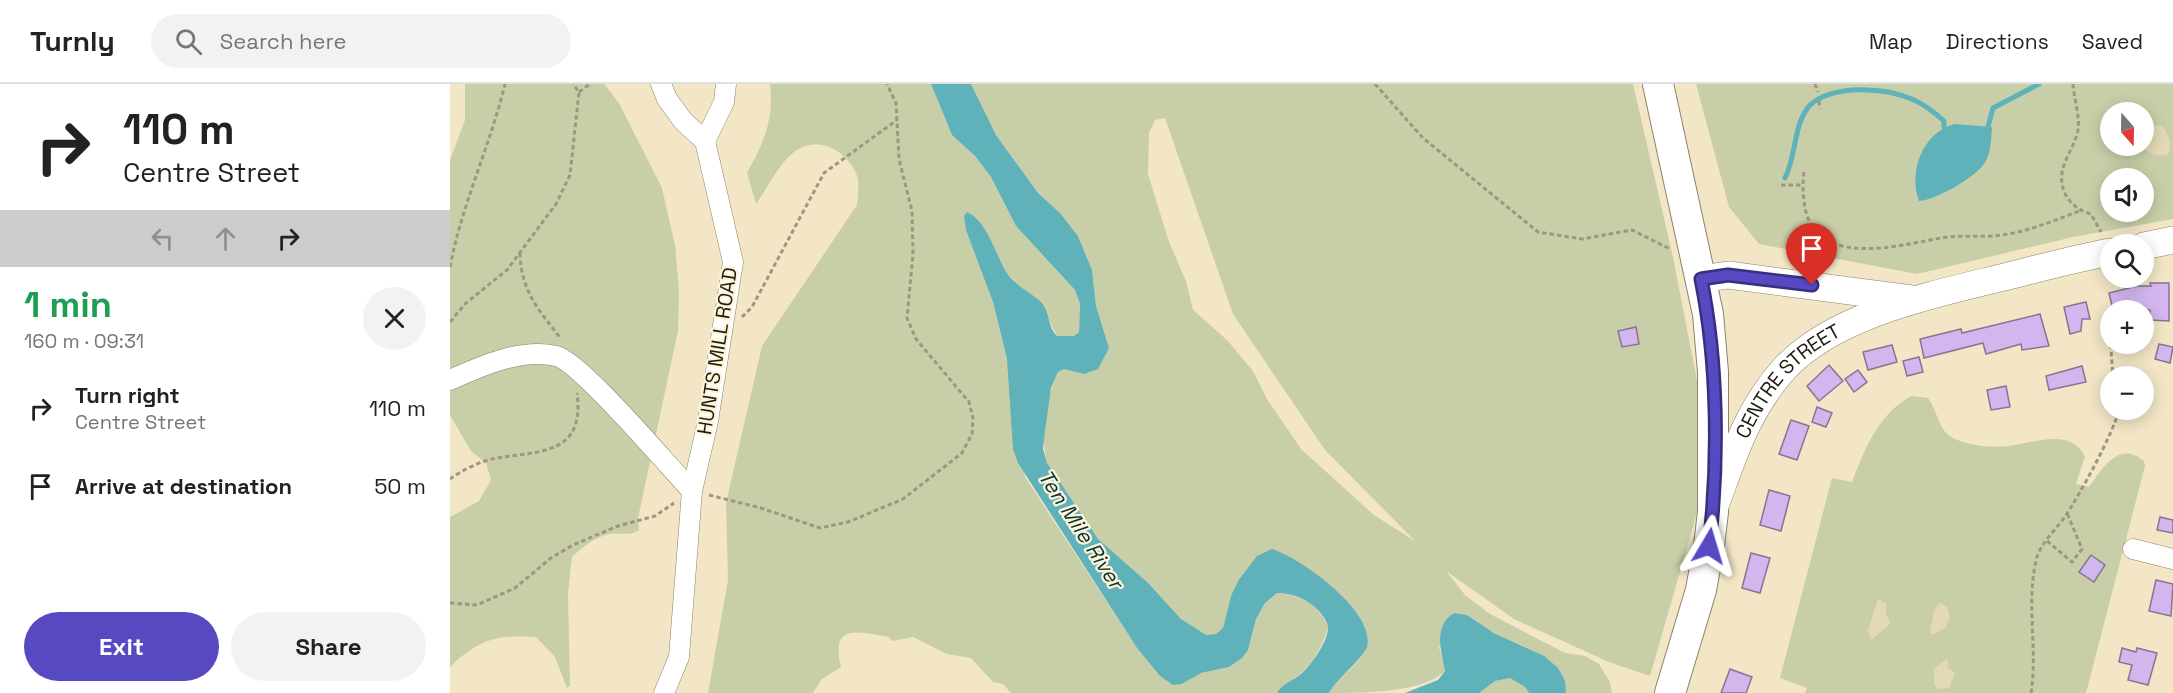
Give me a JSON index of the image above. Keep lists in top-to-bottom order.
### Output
{
  "streets": {
    "main road": ["CENTRE STREET"],
    "street": ["HUNTS MILL ROAD"]
  },
  "water": ["Ten Mile River"],
  "north": "bottom",
  "page": {
    "header": "Turnly",
    "search": "Search here",
    "nav": ["Map", "Directions", "Saved"],
    "turn": ["110 m", "Centre Street"],
    "map_buttons": ["+", "−"],
    "heading": ["1 min", "160 m · 09:31"],
    "list": [
      {
        "name": "Turn right",
        "note": "Centre Street",
        "value": "110 m"
      },
      {
        "name": "Arrive at destination",
        "value": "50 m"
      }
    ],
    "buttons": ["Exit", "Share"]
  }
}
